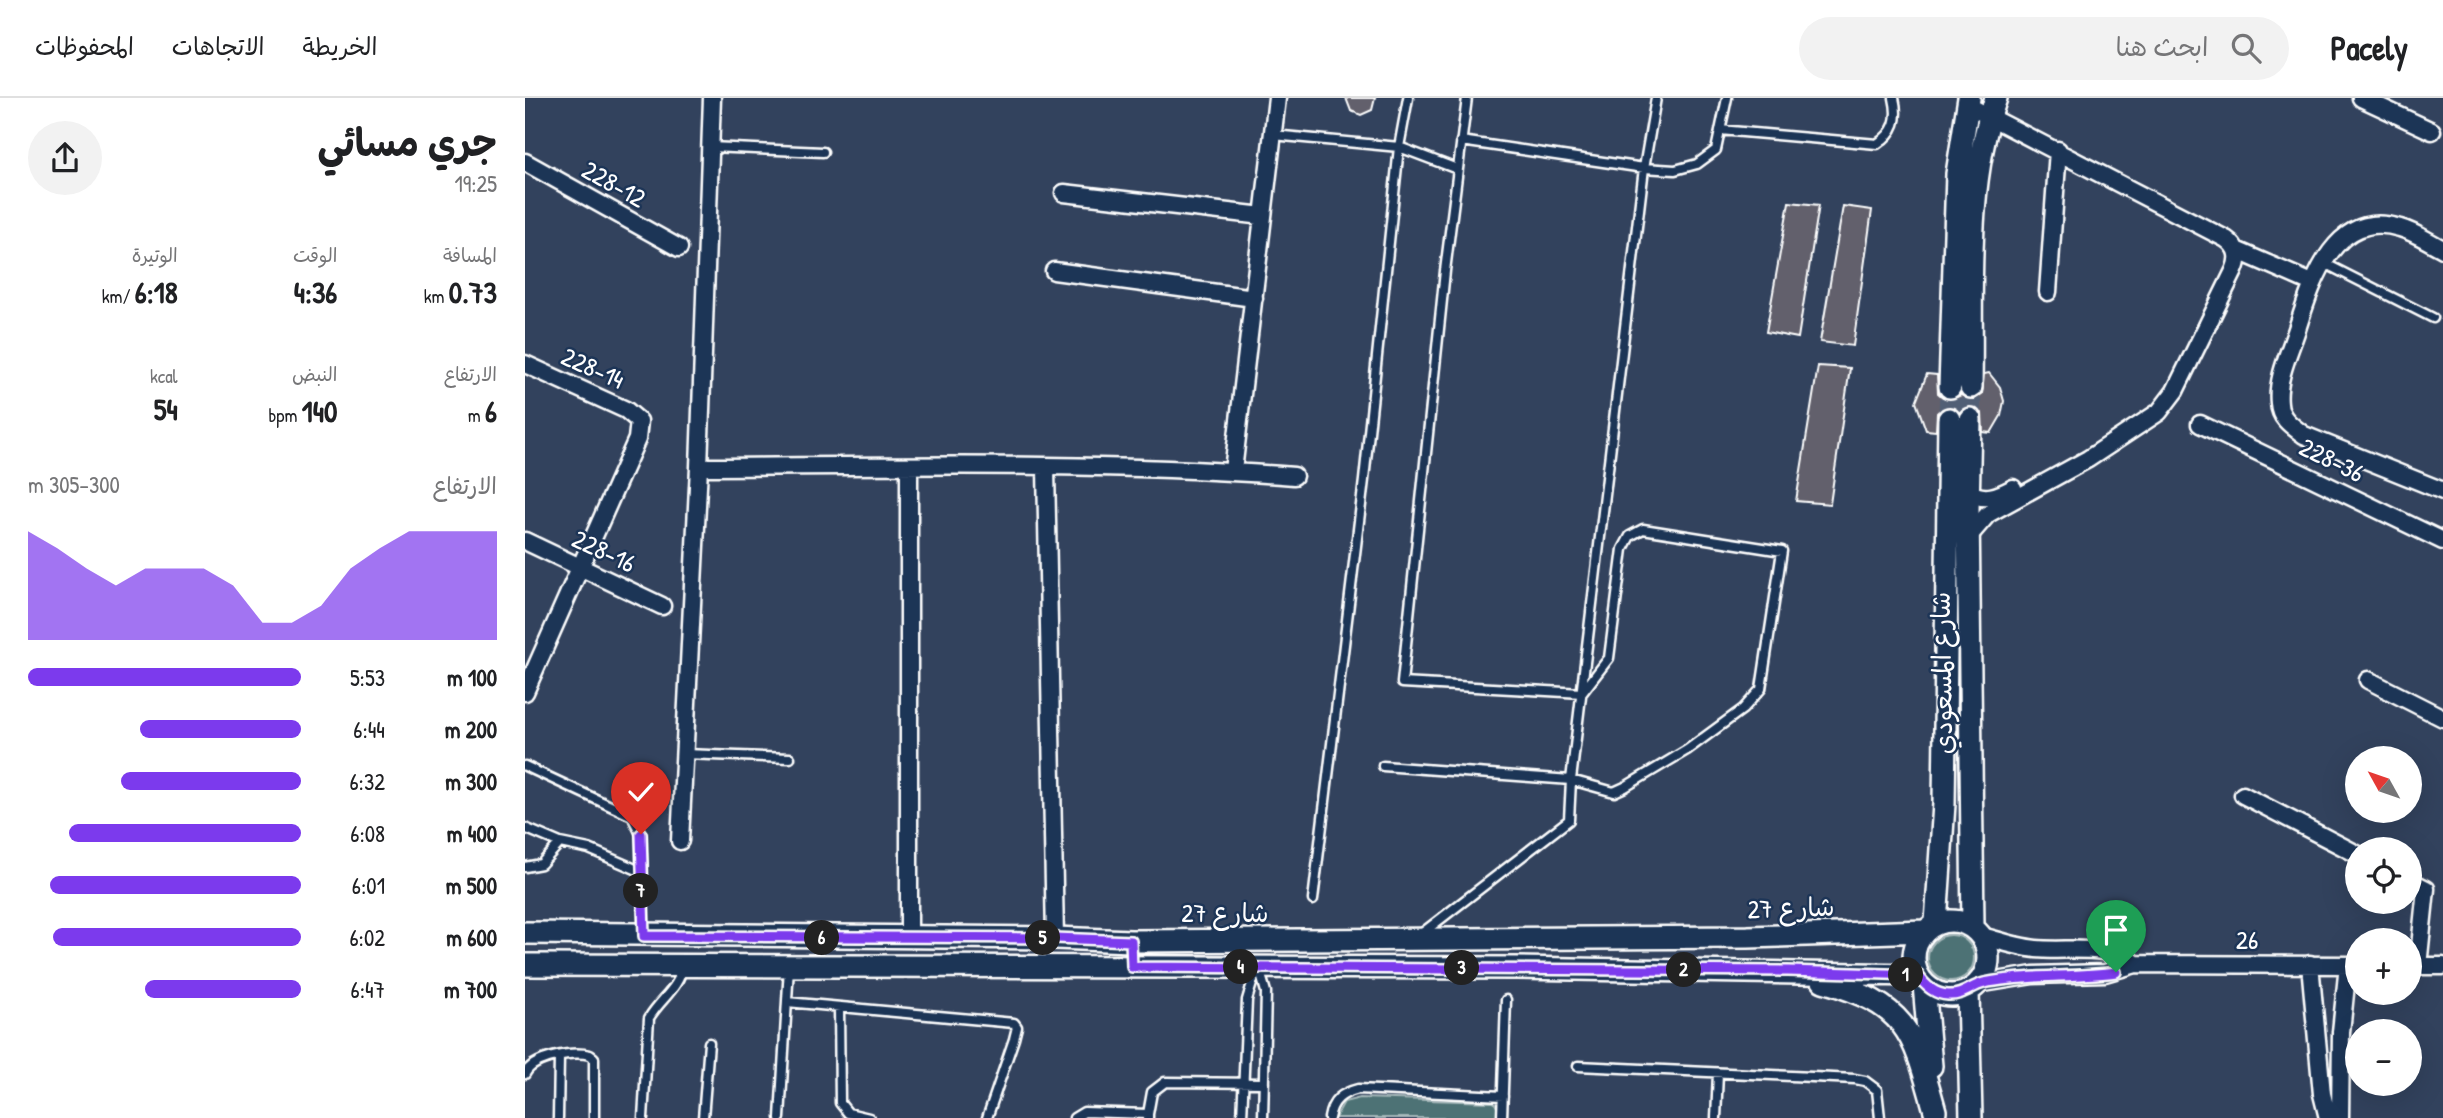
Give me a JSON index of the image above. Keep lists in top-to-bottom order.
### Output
{
  "streets": {
    "main road": ["شارع المسعودي", "شارع 27"],
    "street": [
      "228-12",
      "228-14",
      "228-36",
      "228-16",
      "26"
    ]
  },
  "crossings": [
    ["228-14", "228-16"],
    ["شارع المسعودي", "شارع 27"]
  ],
  "north": "top left",
  "page": {
    "header": "Pacely",
    "search": "ابحث هنا",
    "nav": ["الخريطة", "الاتجاهات", "المحفوظات"],
    "heading": ["جري مسائي", "19:25"],
    "stats": [
      ["المسافة", "0.73 km"],
      ["الوقت", "4:36"],
      ["الوتيرة", "6:18 /km"],
      ["الارتفاع", "6 m"],
      ["النبض", "140 bpm"],
      ["kcal", "54"]
    ],
    "chart": ["الارتفاع", "300–305 m"],
    "list": [
      {
        "name": "100 m",
        "note": "5:53"
      },
      {
        "name": "200 m",
        "note": "6:44"
      },
      {
        "name": "300 m",
        "note": "6:32"
      },
      {
        "name": "400 m",
        "note": "6:08"
      },
      {
        "name": "500 m",
        "note": "6:01"
      },
      {
        "name": "600 m",
        "note": "6:02"
      },
      {
        "name": "700 m",
        "note": "6:47"
      }
    ],
    "map_buttons": ["+", "−"],
    "pins": [
      "7",
      "5",
      "6",
      "4",
      "3",
      "2",
      "1"
    ]
  }
}
